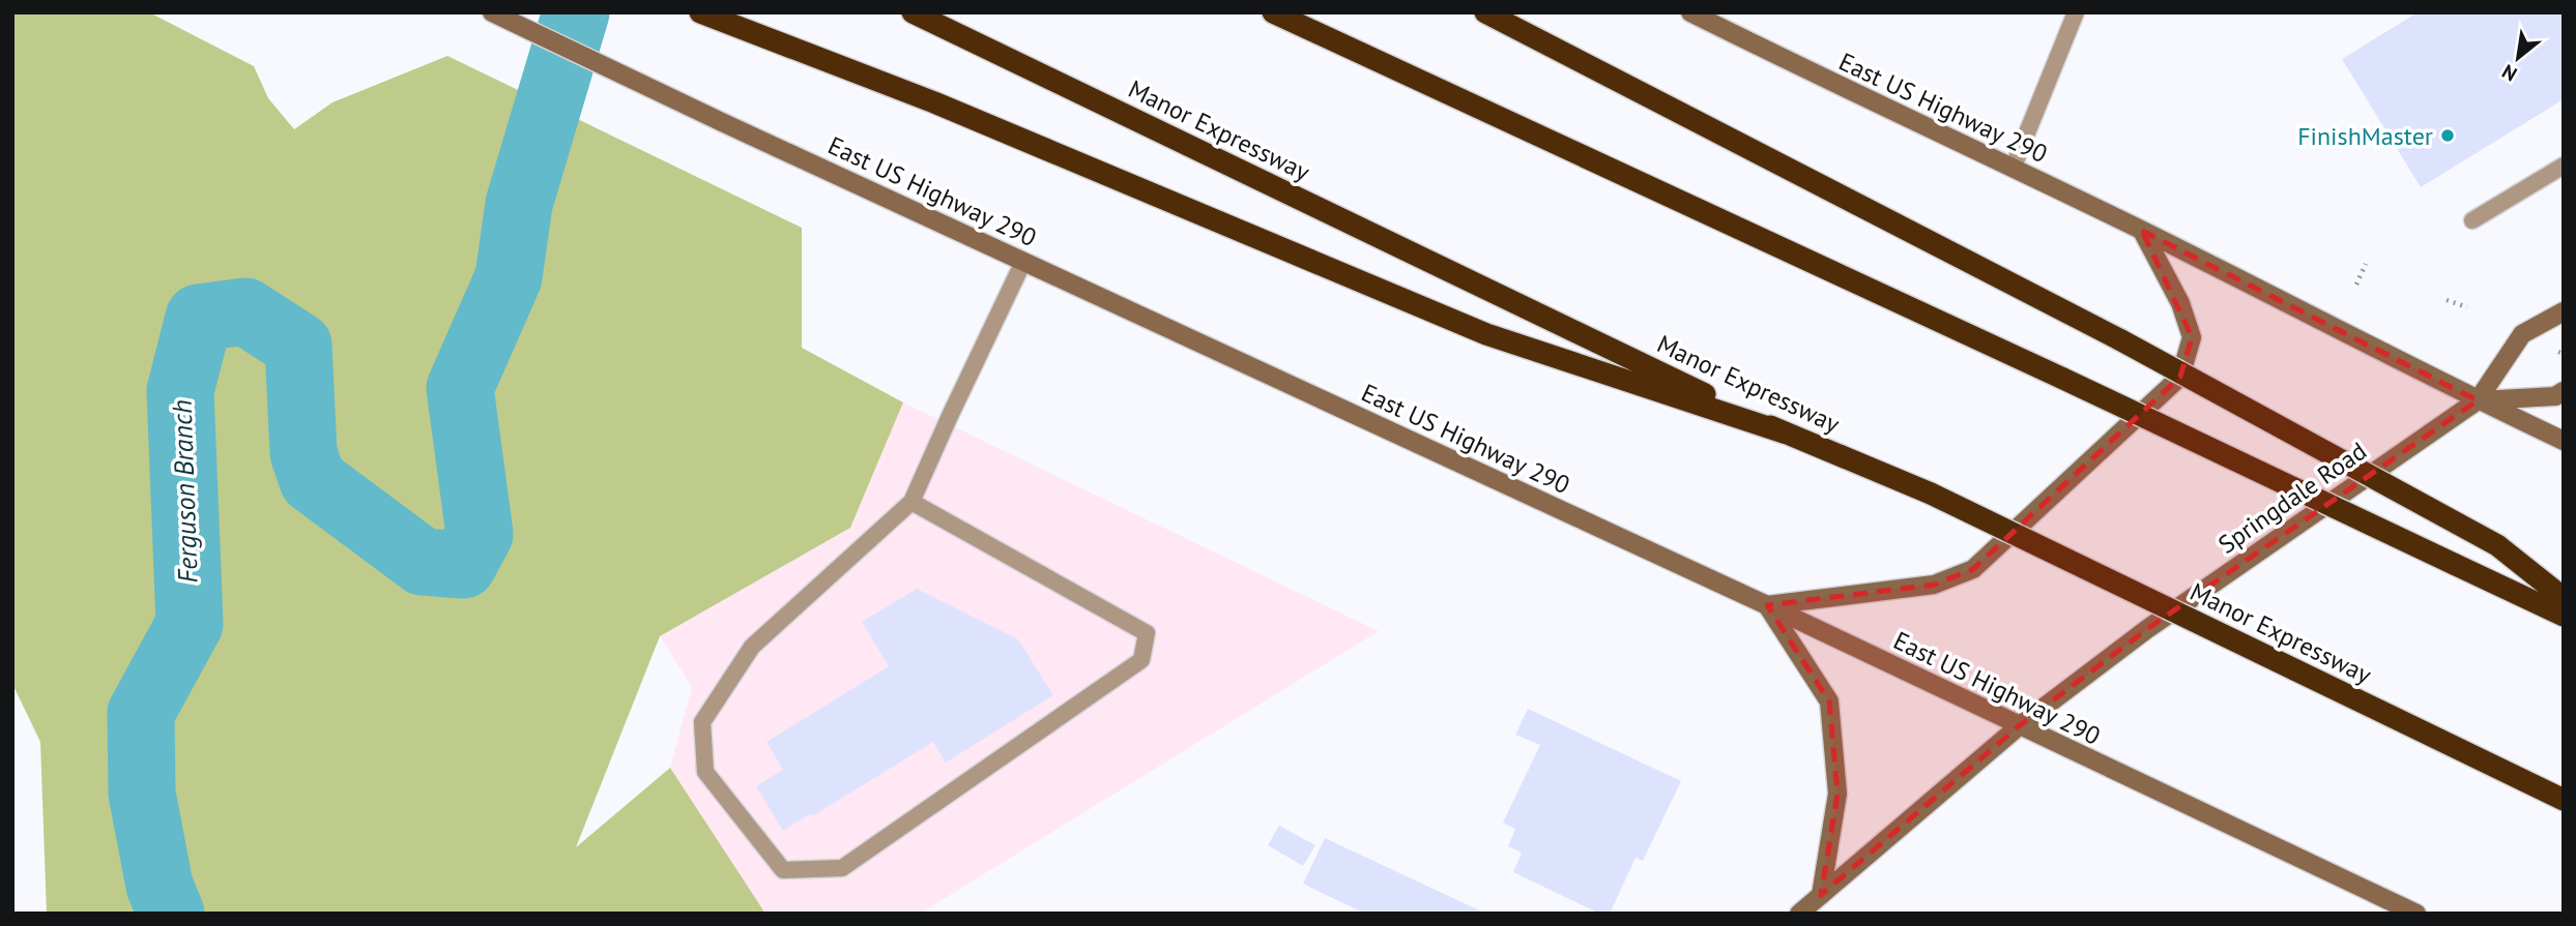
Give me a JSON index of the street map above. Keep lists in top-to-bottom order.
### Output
{
  "streets": {
    "highway": ["Manor Expressway"],
    "main road": ["East US Highway 290", "Springdale Road"]
  },
  "crossings": [
    ["East US Highway 290", "Springdale Road"]
  ],
  "water": ["Ferguson Branch"],
  "places": ["FinishMaster"],
  "north": "bottom left"
}
